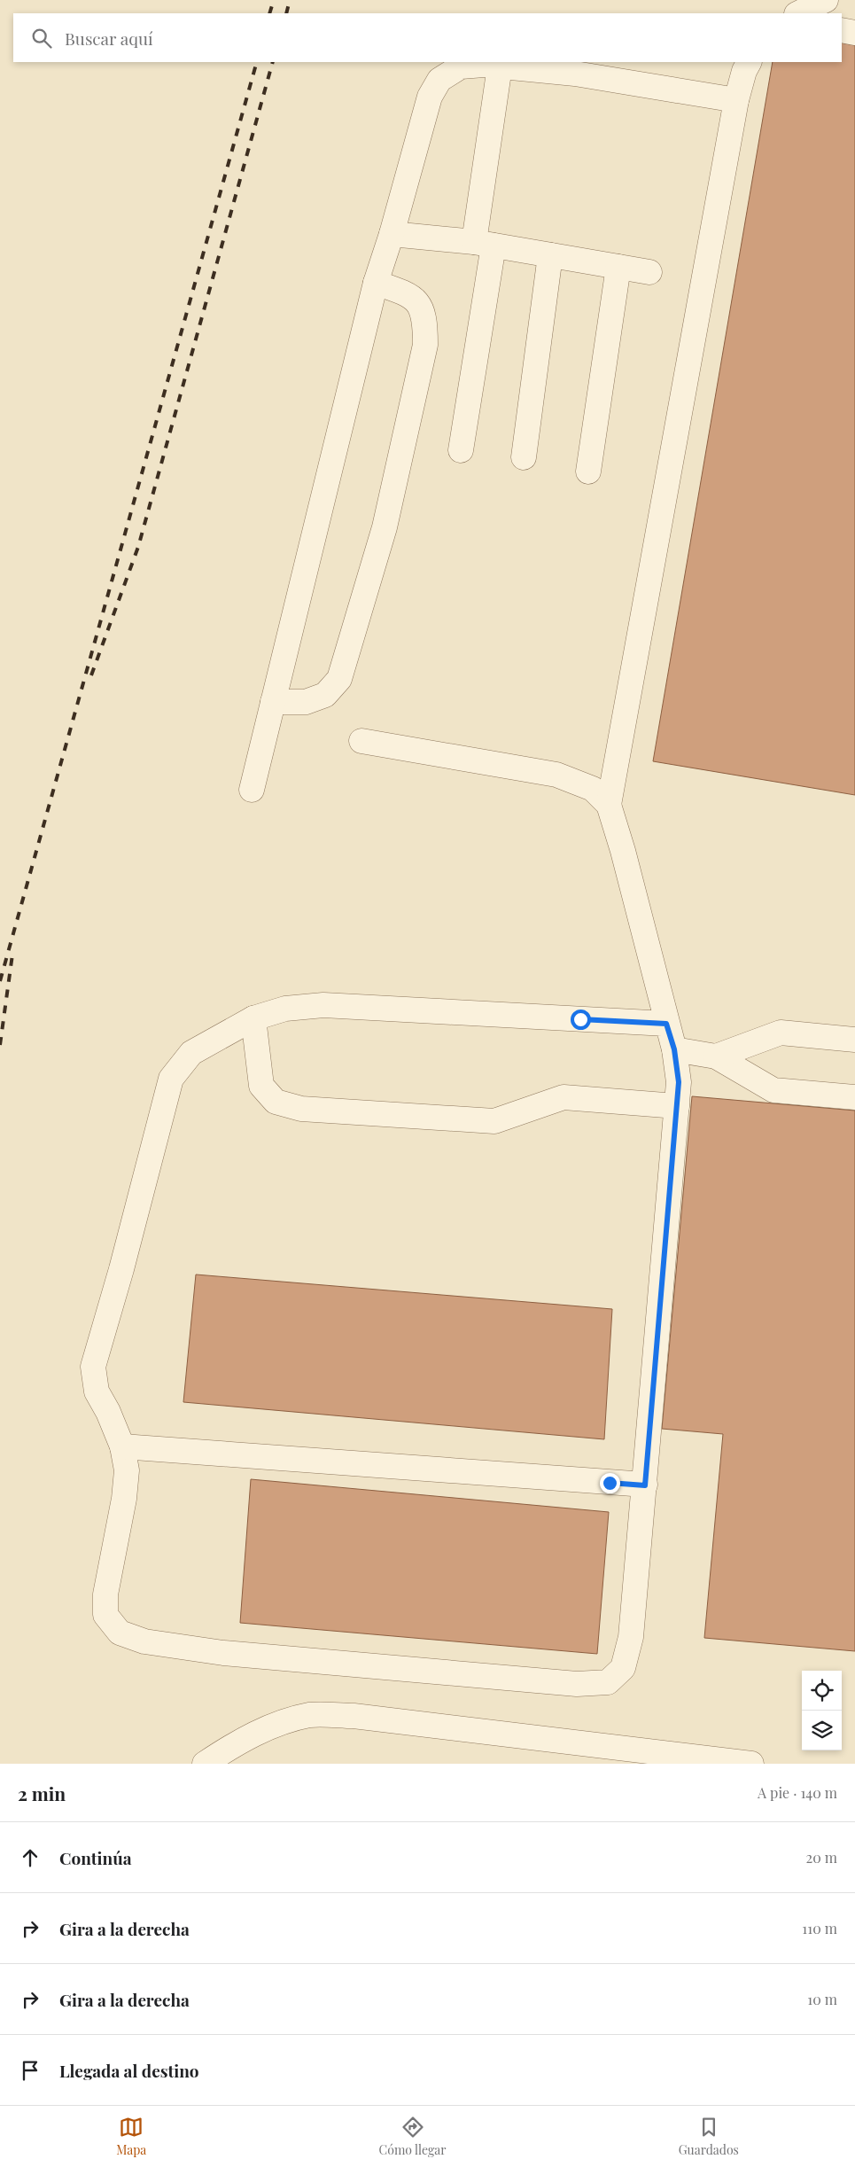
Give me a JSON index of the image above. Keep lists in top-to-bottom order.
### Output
{
  "page": {
    "search": "Buscar aquí",
    "heading": ["2 min", "A pie · 140 m"],
    "list": [
      ["Continúa", "20 m"],
      ["Gira a la derecha", "110 m"],
      ["Gira a la derecha", "10 m"],
      "Llegada al destino"
    ],
    "nav": ["Mapa", "Cómo llegar", "Guardados"]
  }
}
